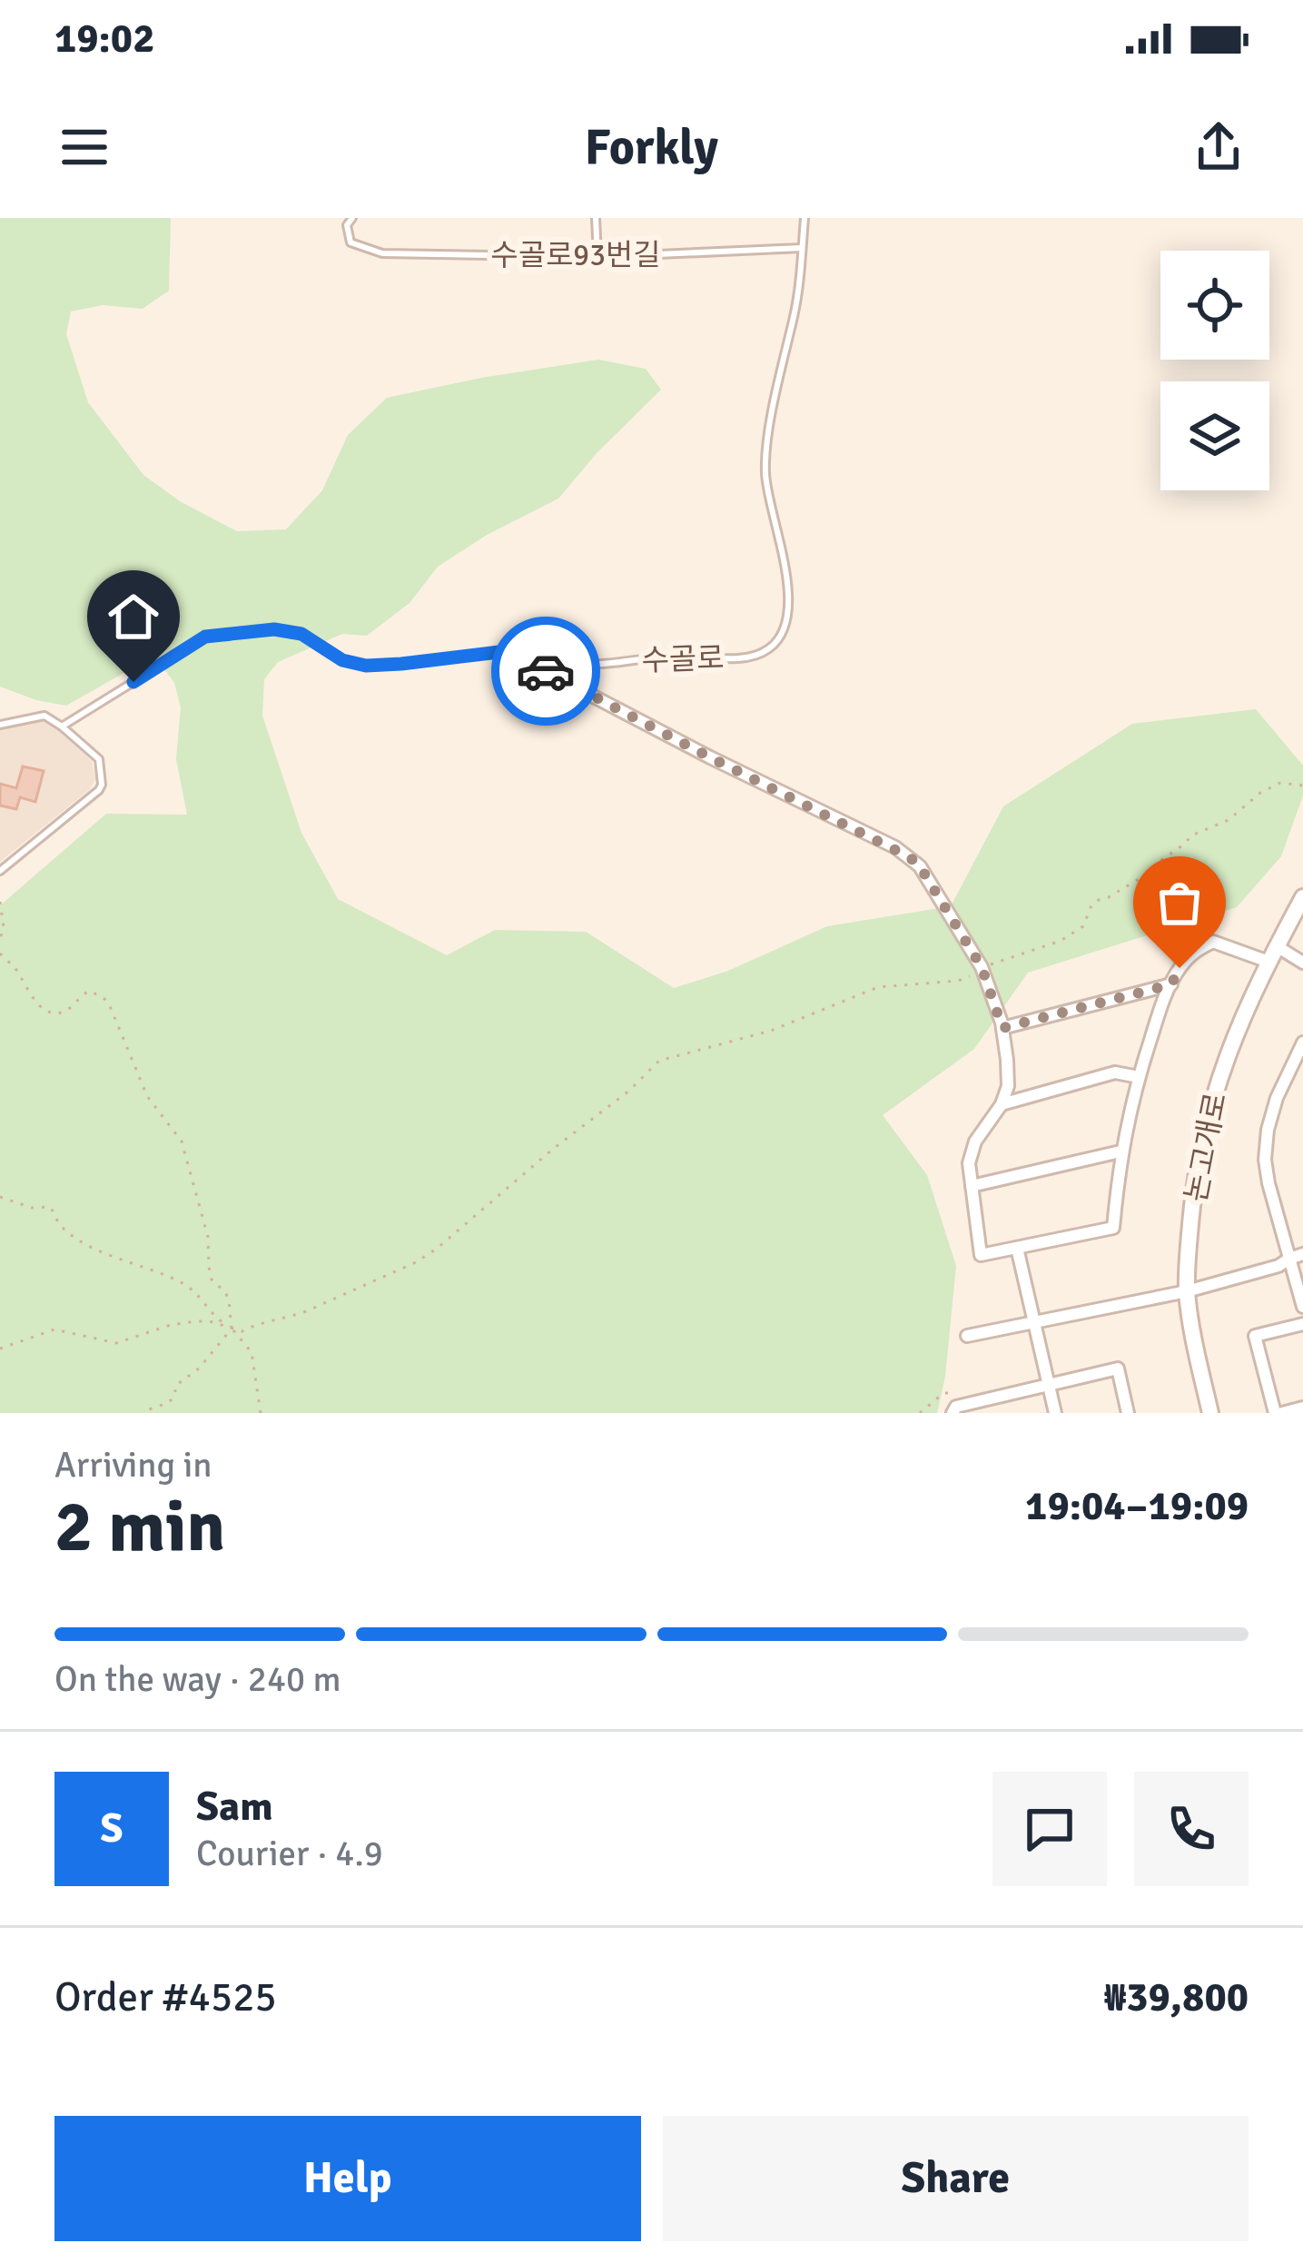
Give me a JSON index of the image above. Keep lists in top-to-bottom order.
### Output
{
  "streets": {
    "main road": ["논고개로"],
    "lane": ["수골로93번길", "수골로"]
  },
  "crossings": [
    ["수골로93번길", "수골로"]
  ],
  "page": {
    "status": "19:02",
    "header": "Forkly",
    "heading": ["2 min", "Arriving in", "19:04–19:09"],
    "panel": [
      "Sam",
      "Courier · 4.9",
      "Order #4525",
      "₩39,800"
    ],
    "bar": "On the way · 240 m",
    "round": "S",
    "buttons": ["Help", "Share"]
  }
}
